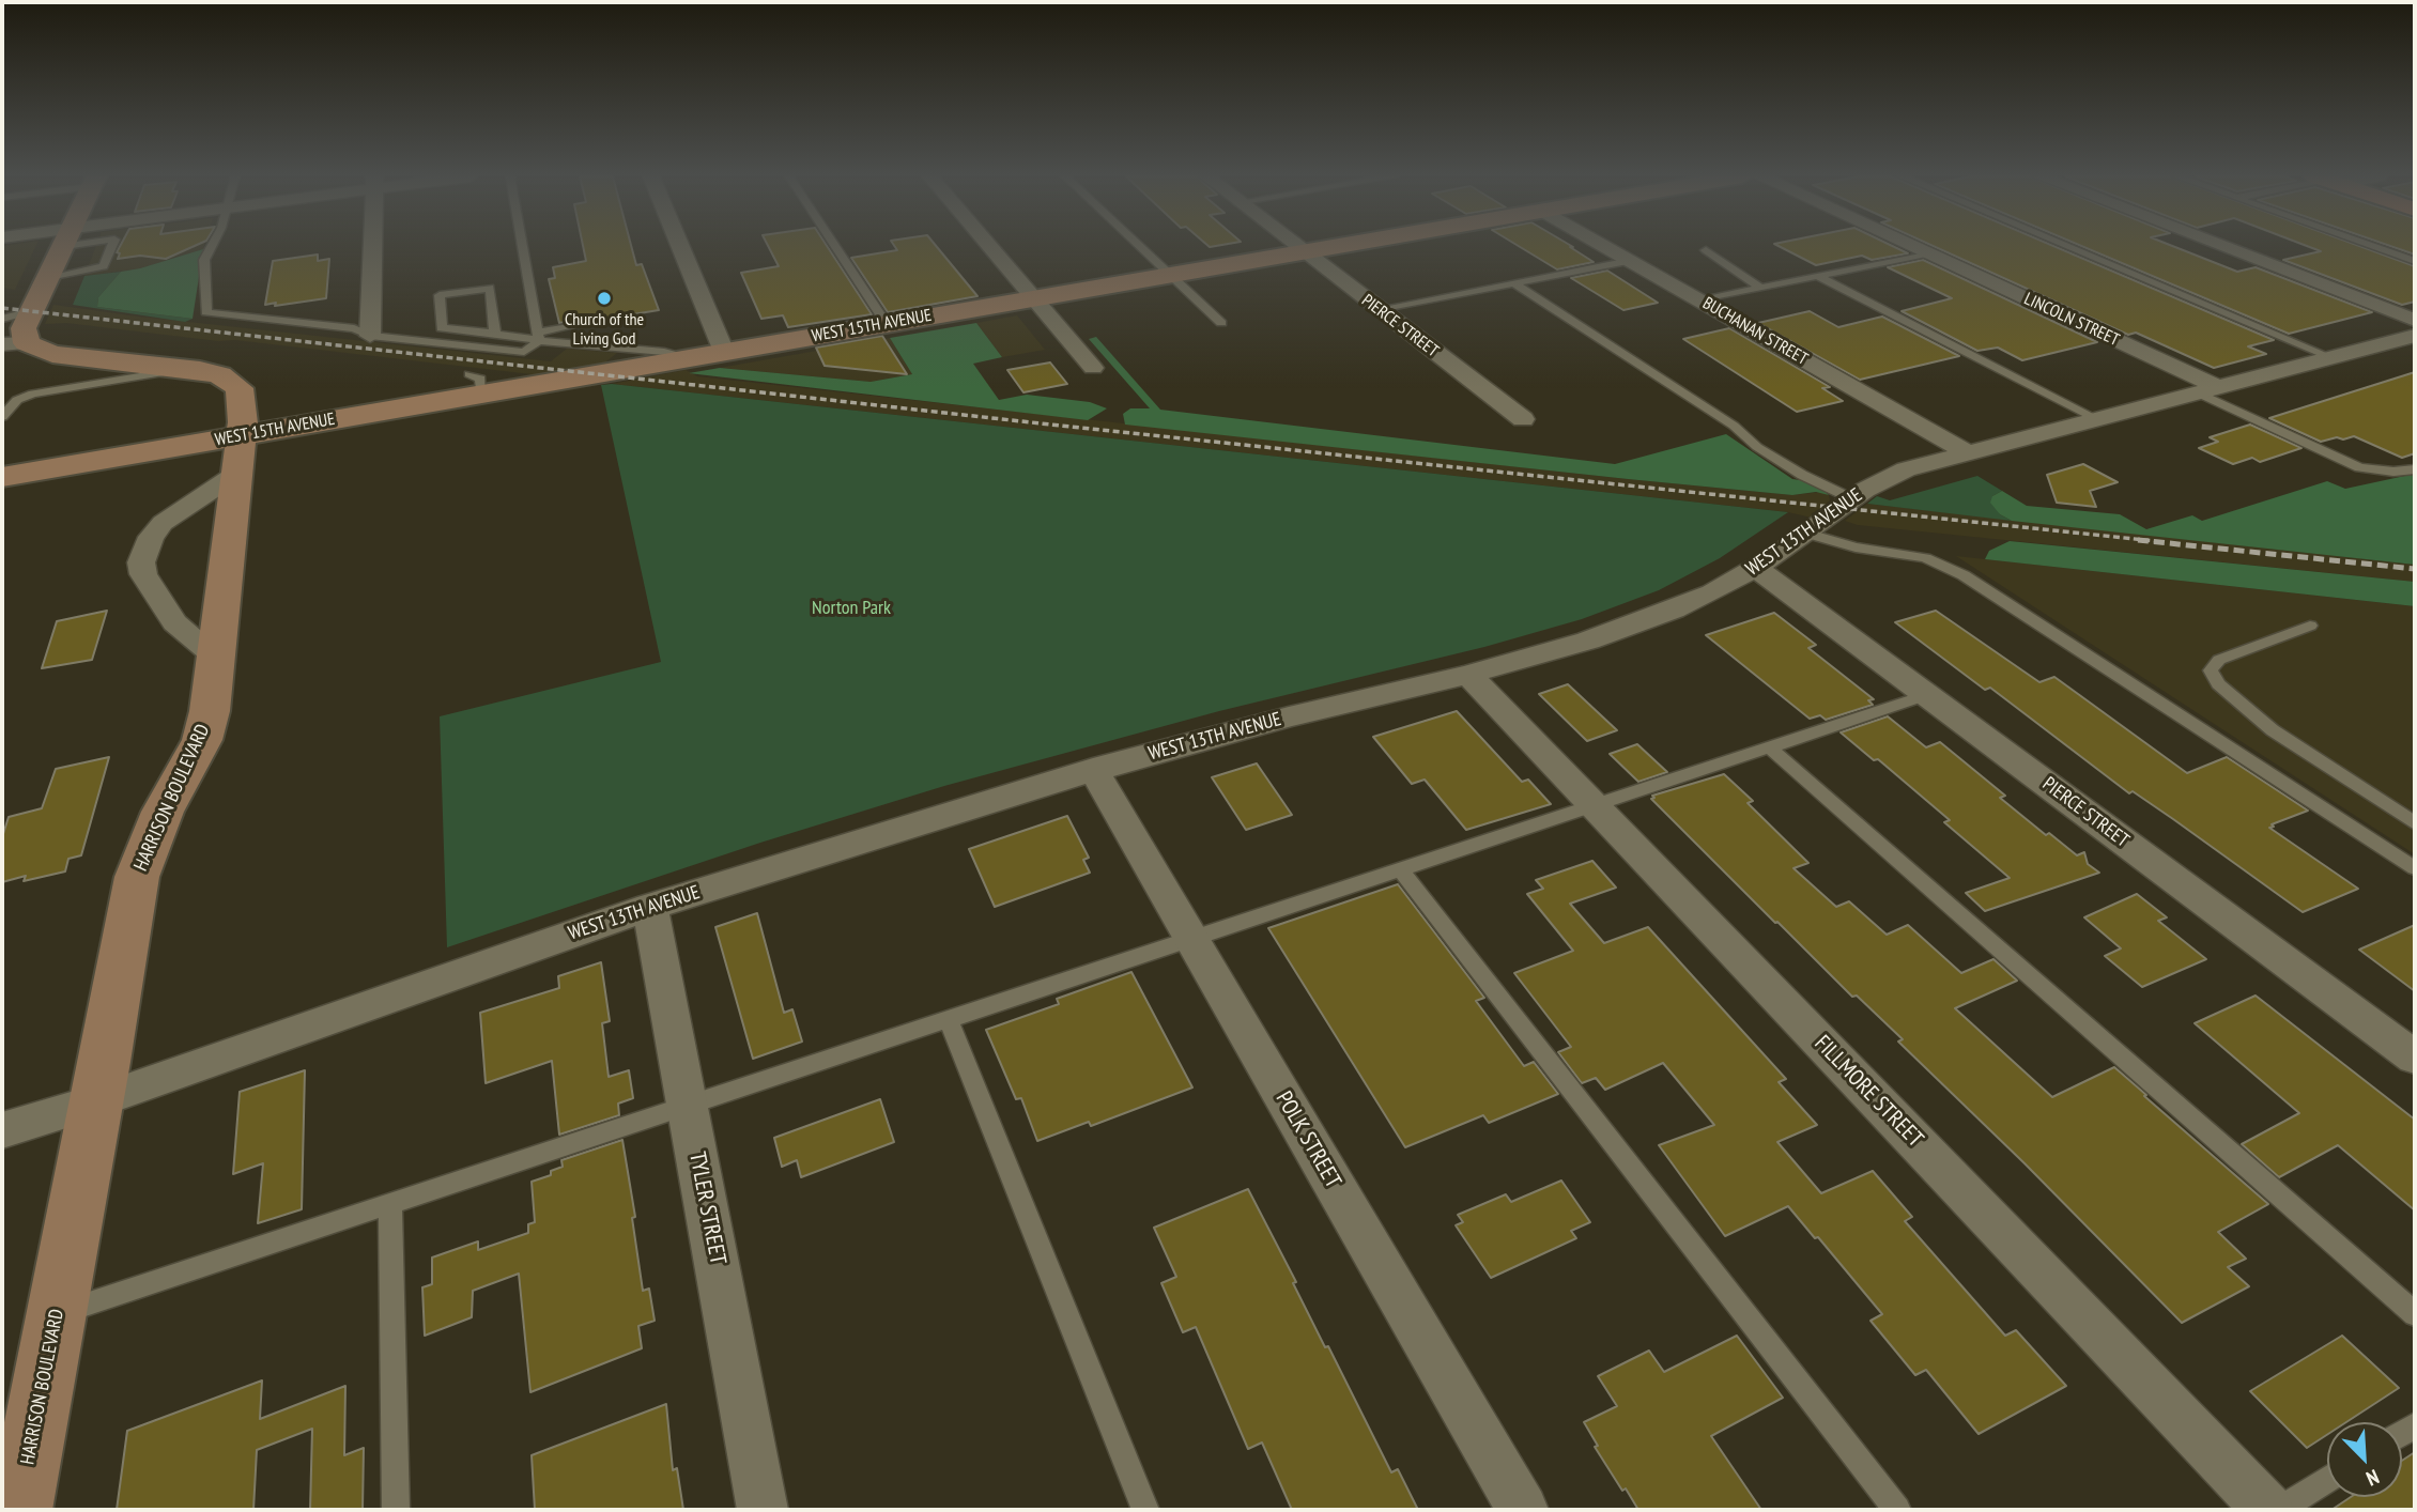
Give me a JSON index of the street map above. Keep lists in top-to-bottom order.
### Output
{
  "streets": {
    "main road": ["WEST 15TH AVENUE", "HARRISON BOULEVARD"],
    "street": [
      "LINCOLN STREET",
      "PIERCE STREET",
      "BUCHANAN STREET",
      "WEST 13TH AVENUE",
      "FILLMORE STREET",
      "POLK STREET",
      "TYLER STREET"
    ]
  },
  "crossings": [
    ["LINCOLN STREET", "WEST 13TH AVENUE"],
    ["WEST 15TH AVENUE", "PIERCE STREET"],
    ["WEST 15TH AVENUE", "HARRISON BOULEVARD"],
    ["PIERCE STREET", "WEST 13TH AVENUE"],
    ["BUCHANAN STREET", "WEST 13TH AVENUE"],
    ["WEST 13TH AVENUE", "HARRISON BOULEVARD"],
    ["WEST 13TH AVENUE", "FILLMORE STREET"],
    ["WEST 13TH AVENUE", "POLK STREET"],
    ["WEST 13TH AVENUE", "TYLER STREET"]
  ],
  "parks": ["Norton Park"],
  "places": ["Church of the Living God"],
  "north": "bottom right"
}
